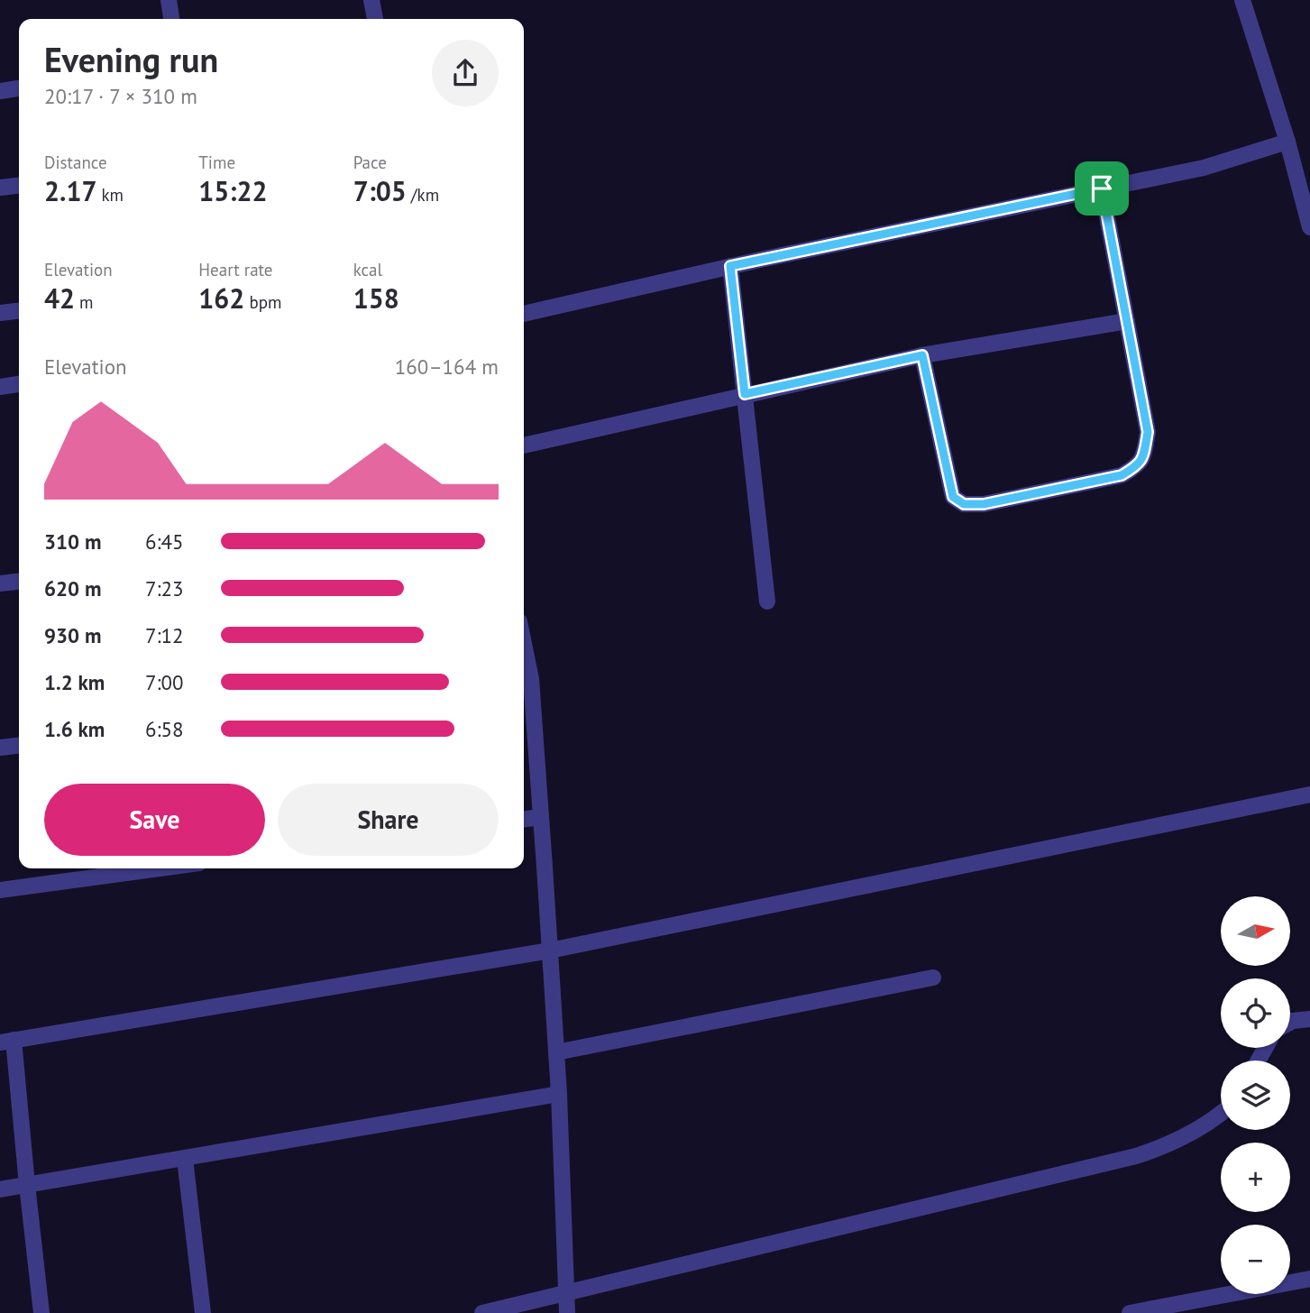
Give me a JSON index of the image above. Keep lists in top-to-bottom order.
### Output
{
  "north": "right",
  "page": {
    "heading": ["Evening run", "20:17 · 7 × 310 m"],
    "stats": [
      ["Distance", "2.17 km"],
      ["Time", "15:22"],
      ["Pace", "7:05 /km"],
      ["Elevation", "42 m"],
      ["Heart rate", "162 bpm"],
      ["kcal", "158"]
    ],
    "chart": ["Elevation", "160–164 m"],
    "list": [
      {
        "name": "310 m",
        "note": "6:45"
      },
      {
        "name": "620 m",
        "note": "7:23"
      },
      {
        "name": "930 m",
        "note": "7:12"
      },
      {
        "name": "1.2 km",
        "note": "7:00"
      },
      {
        "name": "1.6 km",
        "note": "6:58"
      }
    ],
    "buttons": ["Save", "Share"],
    "map_buttons": ["+", "−"]
  }
}
